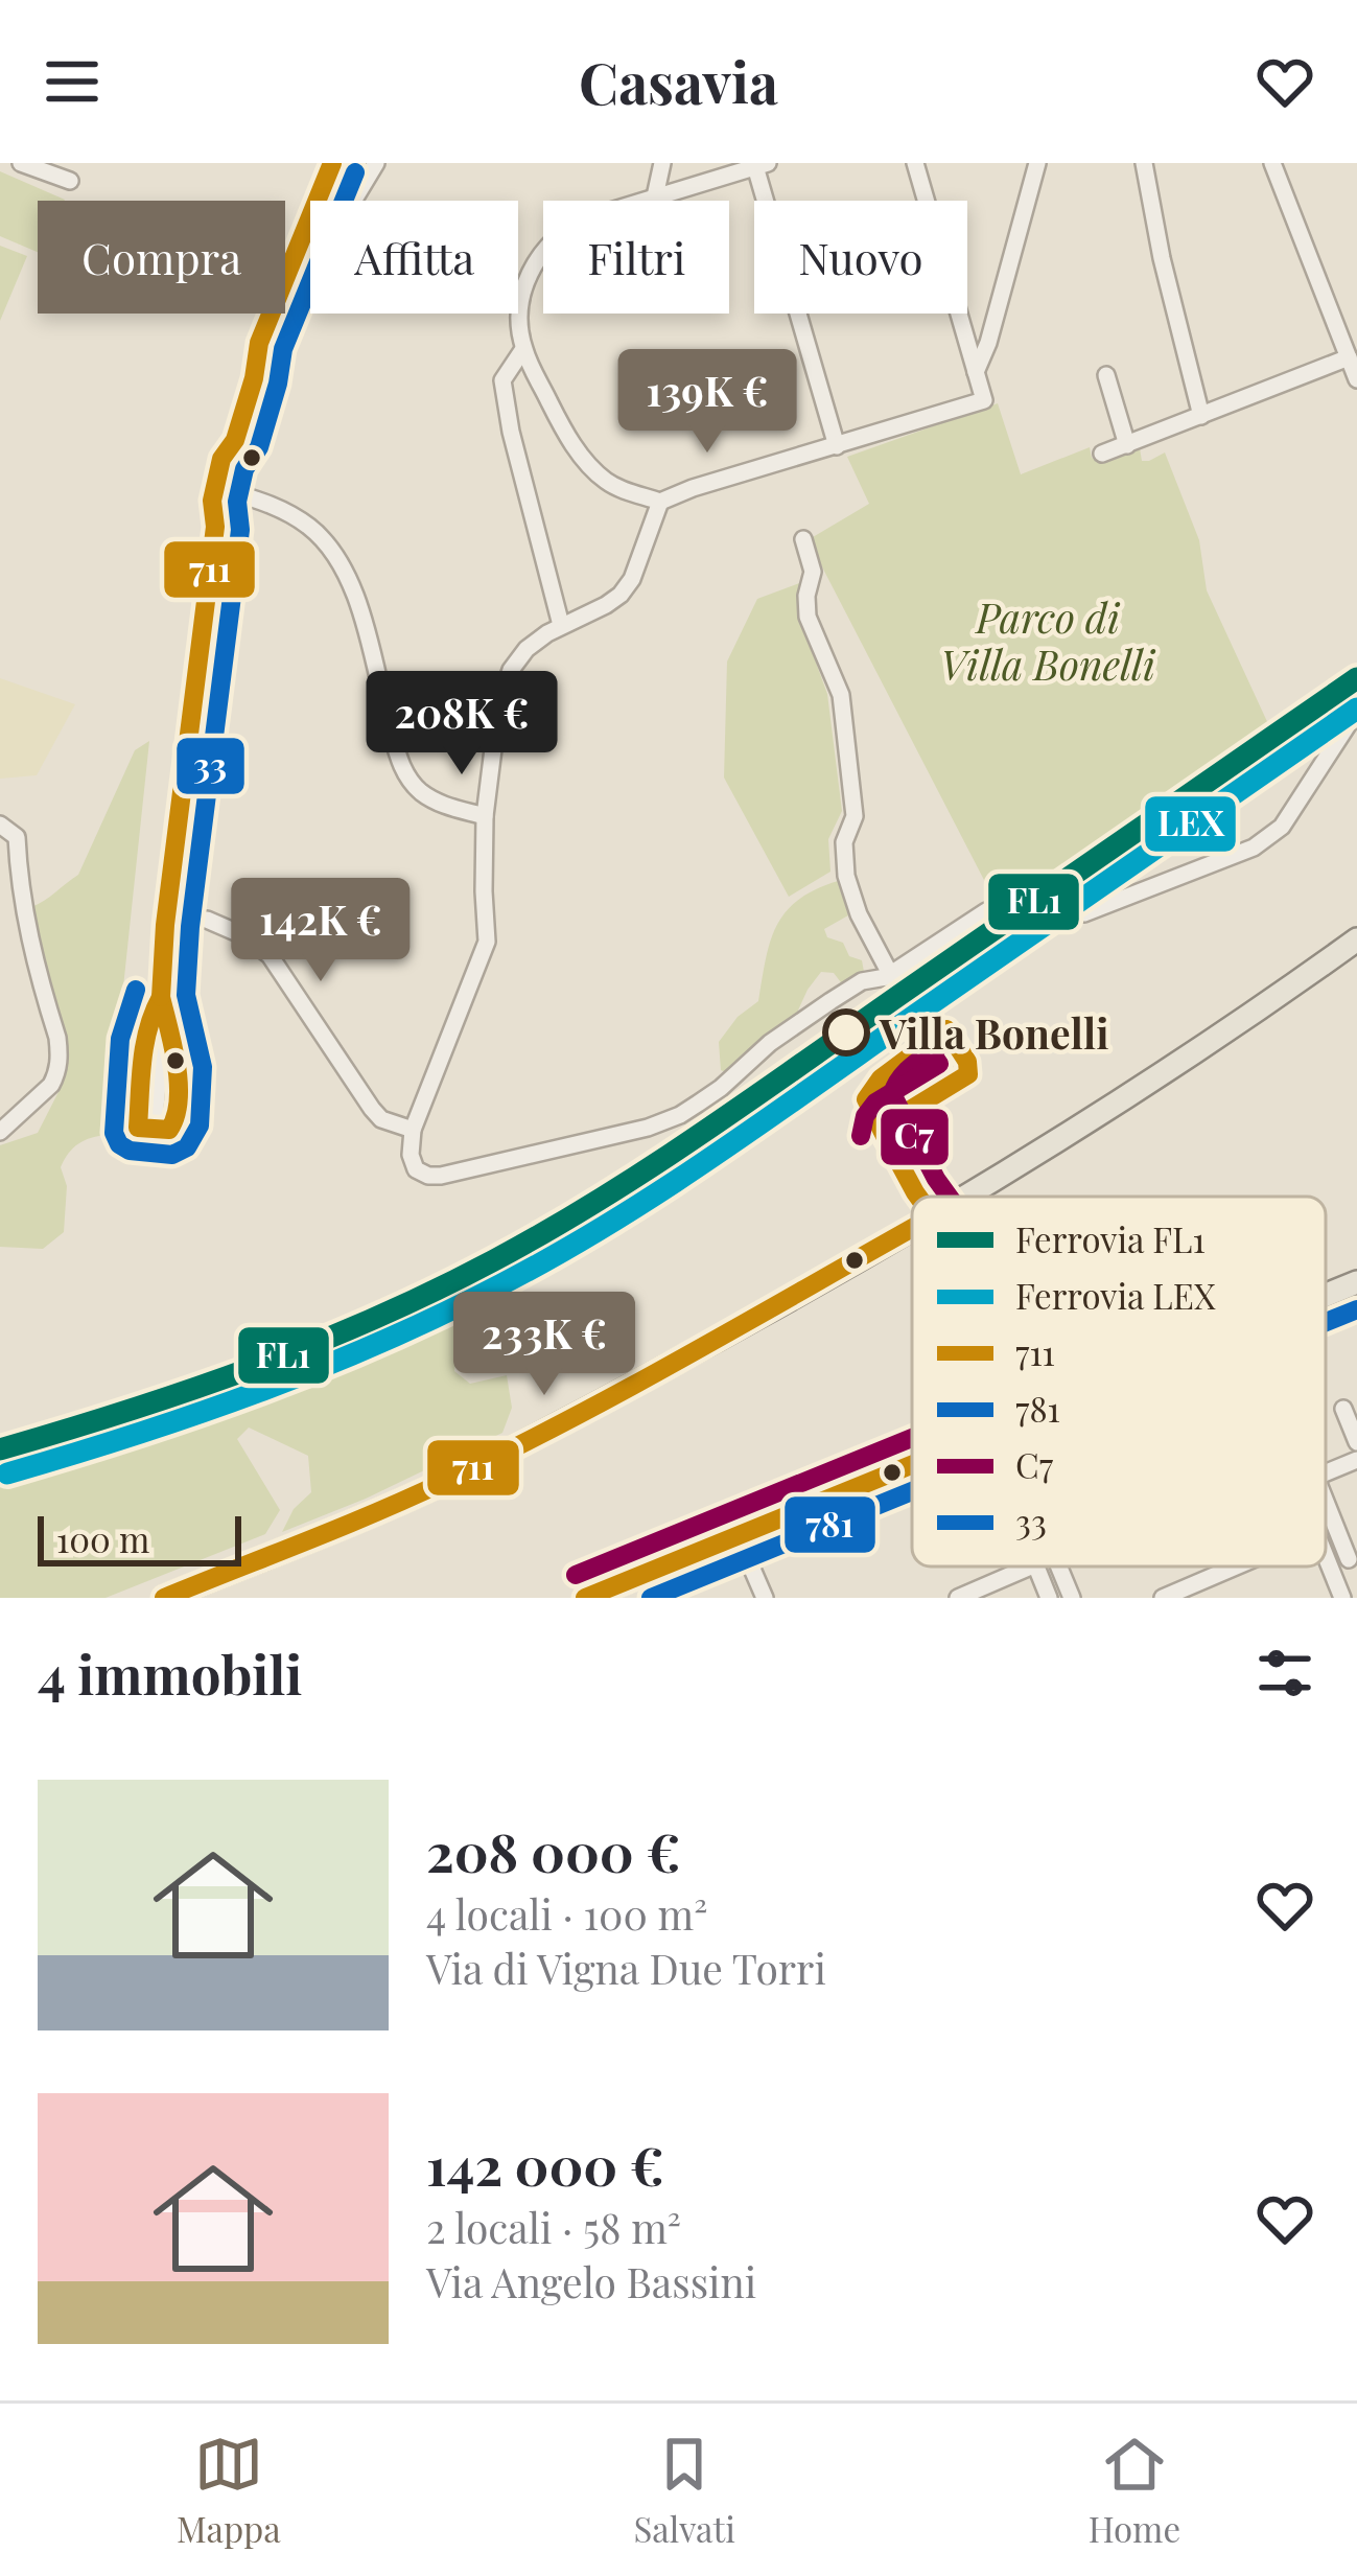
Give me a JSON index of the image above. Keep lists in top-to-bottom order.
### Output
{
  "parks": ["Parco di Villa Bonelli"],
  "places": ["Villa Bonelli"],
  "lines": [
    "transit line 711",
    "transit line 33",
    "rail line FL1",
    "rail line LEX",
    "transit line C7",
    "transit line 781"
  ],
  "legend": [
    "Ferrovia FL1",
    "Ferrovia LEX",
    "711",
    "781",
    "C7",
    "33"
  ],
  "scale_bar": "100 m",
  "page": {
    "header": "Casavia",
    "chip": [
      "Compra",
      "Affitta",
      "Filtri",
      "Nuovo"
    ],
    "price": [
      "139K €",
      "208K €",
      "142K €",
      "233K €"
    ],
    "scale": "100 m",
    "heading": "4 immobili",
    "list": [
      {
        "name": "208 000 €",
        "note": "4 locali · 100 m² · Via di Vigna Due Torri"
      },
      {
        "name": "142 000 €",
        "note": "2 locali · 58 m² · Via Angelo Bassini"
      }
    ],
    "tabs": ["Mappa", "Salvati", "Home"]
  }
}
